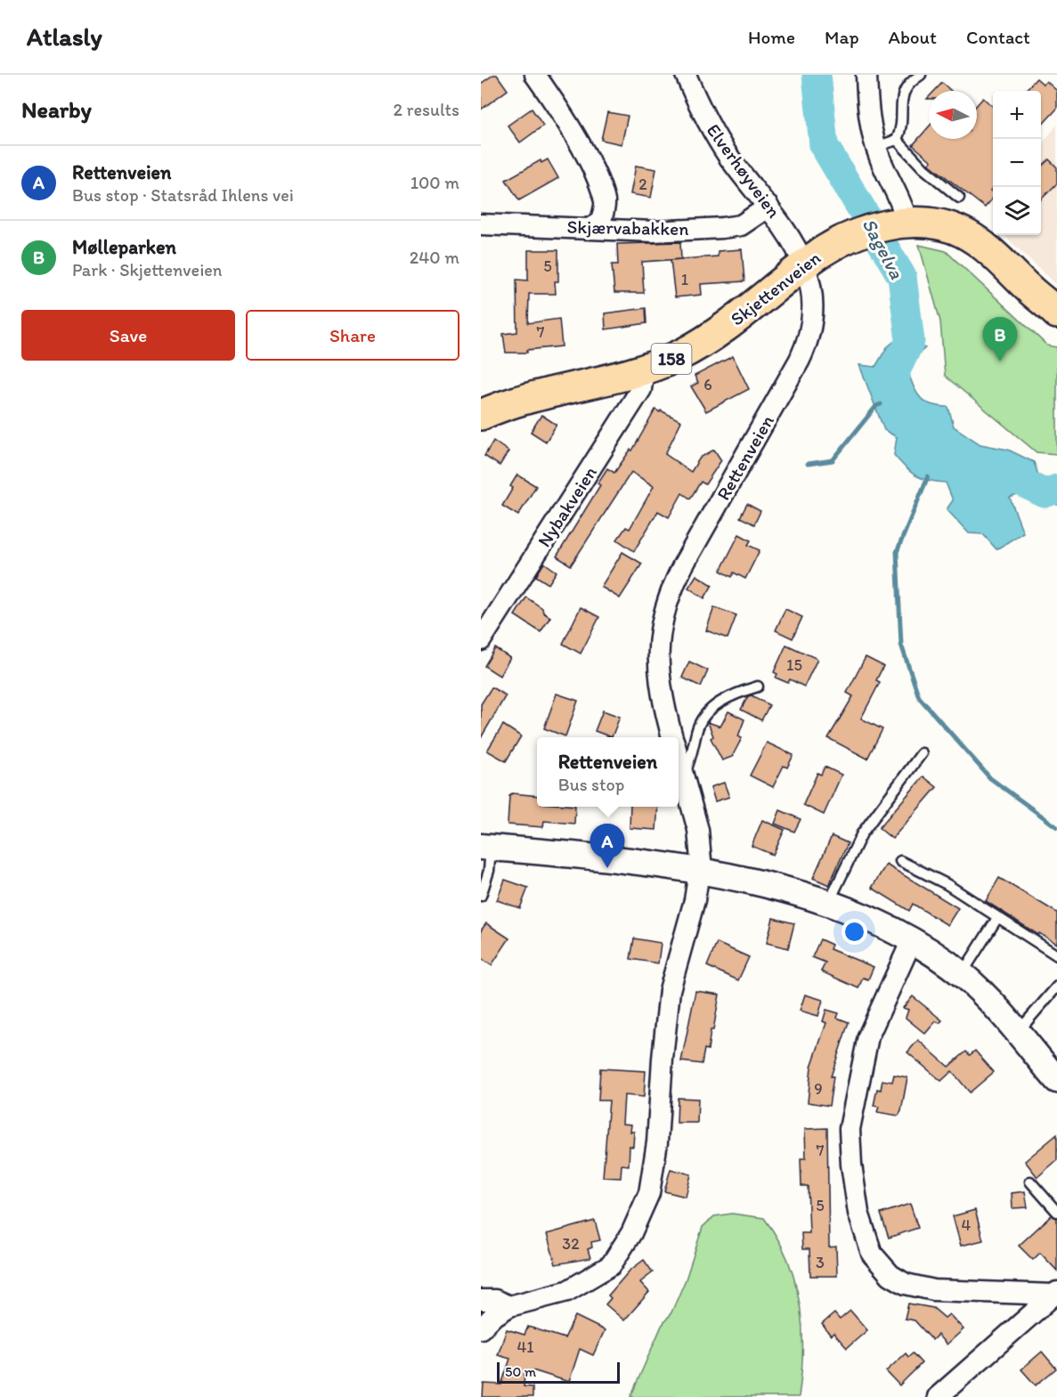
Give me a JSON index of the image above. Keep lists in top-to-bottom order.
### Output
{
  "streets": {
    "main road": ["Skjettenveien", "158"],
    "street": [
      "Elverhøyveien",
      "Skjærvabakken",
      "Rettenveien",
      "Nybakveien"
    ]
  },
  "crossings": [
    ["Elverhøyveien", "Skjærvabakken"],
    ["Elverhøyveien", "Skjettenveien"],
    ["Elverhøyveien", "Rettenveien"],
    ["Skjettenveien", "Rettenveien"],
    ["Skjettenveien", "Nybakveien"]
  ],
  "water": ["Sagelva"],
  "house_numbers": [
    "2",
    "5",
    "1",
    "7",
    "6",
    "15",
    "9",
    "7",
    "5",
    "4",
    "32",
    "3",
    "41"
  ],
  "scale_bar": "50 m",
  "north": "left",
  "page": {
    "header": "Atlasly",
    "nav": [
      "Home",
      "Map",
      "About",
      "Contact"
    ],
    "heading": ["Nearby", "2 results"],
    "map_buttons": ["+", "−"],
    "list": [
      {
        "mark": "A",
        "name": "Rettenveien",
        "note": "Bus stop · Statsråd Ihlens vei",
        "value": "100 m"
      },
      {
        "mark": "B",
        "name": "Mølleparken",
        "note": "Park · Skjettenveien",
        "value": "240 m"
      }
    ],
    "buttons": ["Save", "Share"],
    "pins": ["B", "A"],
    "popup": ["Rettenveien", "Bus stop"],
    "scale": "50 m"
  }
}
